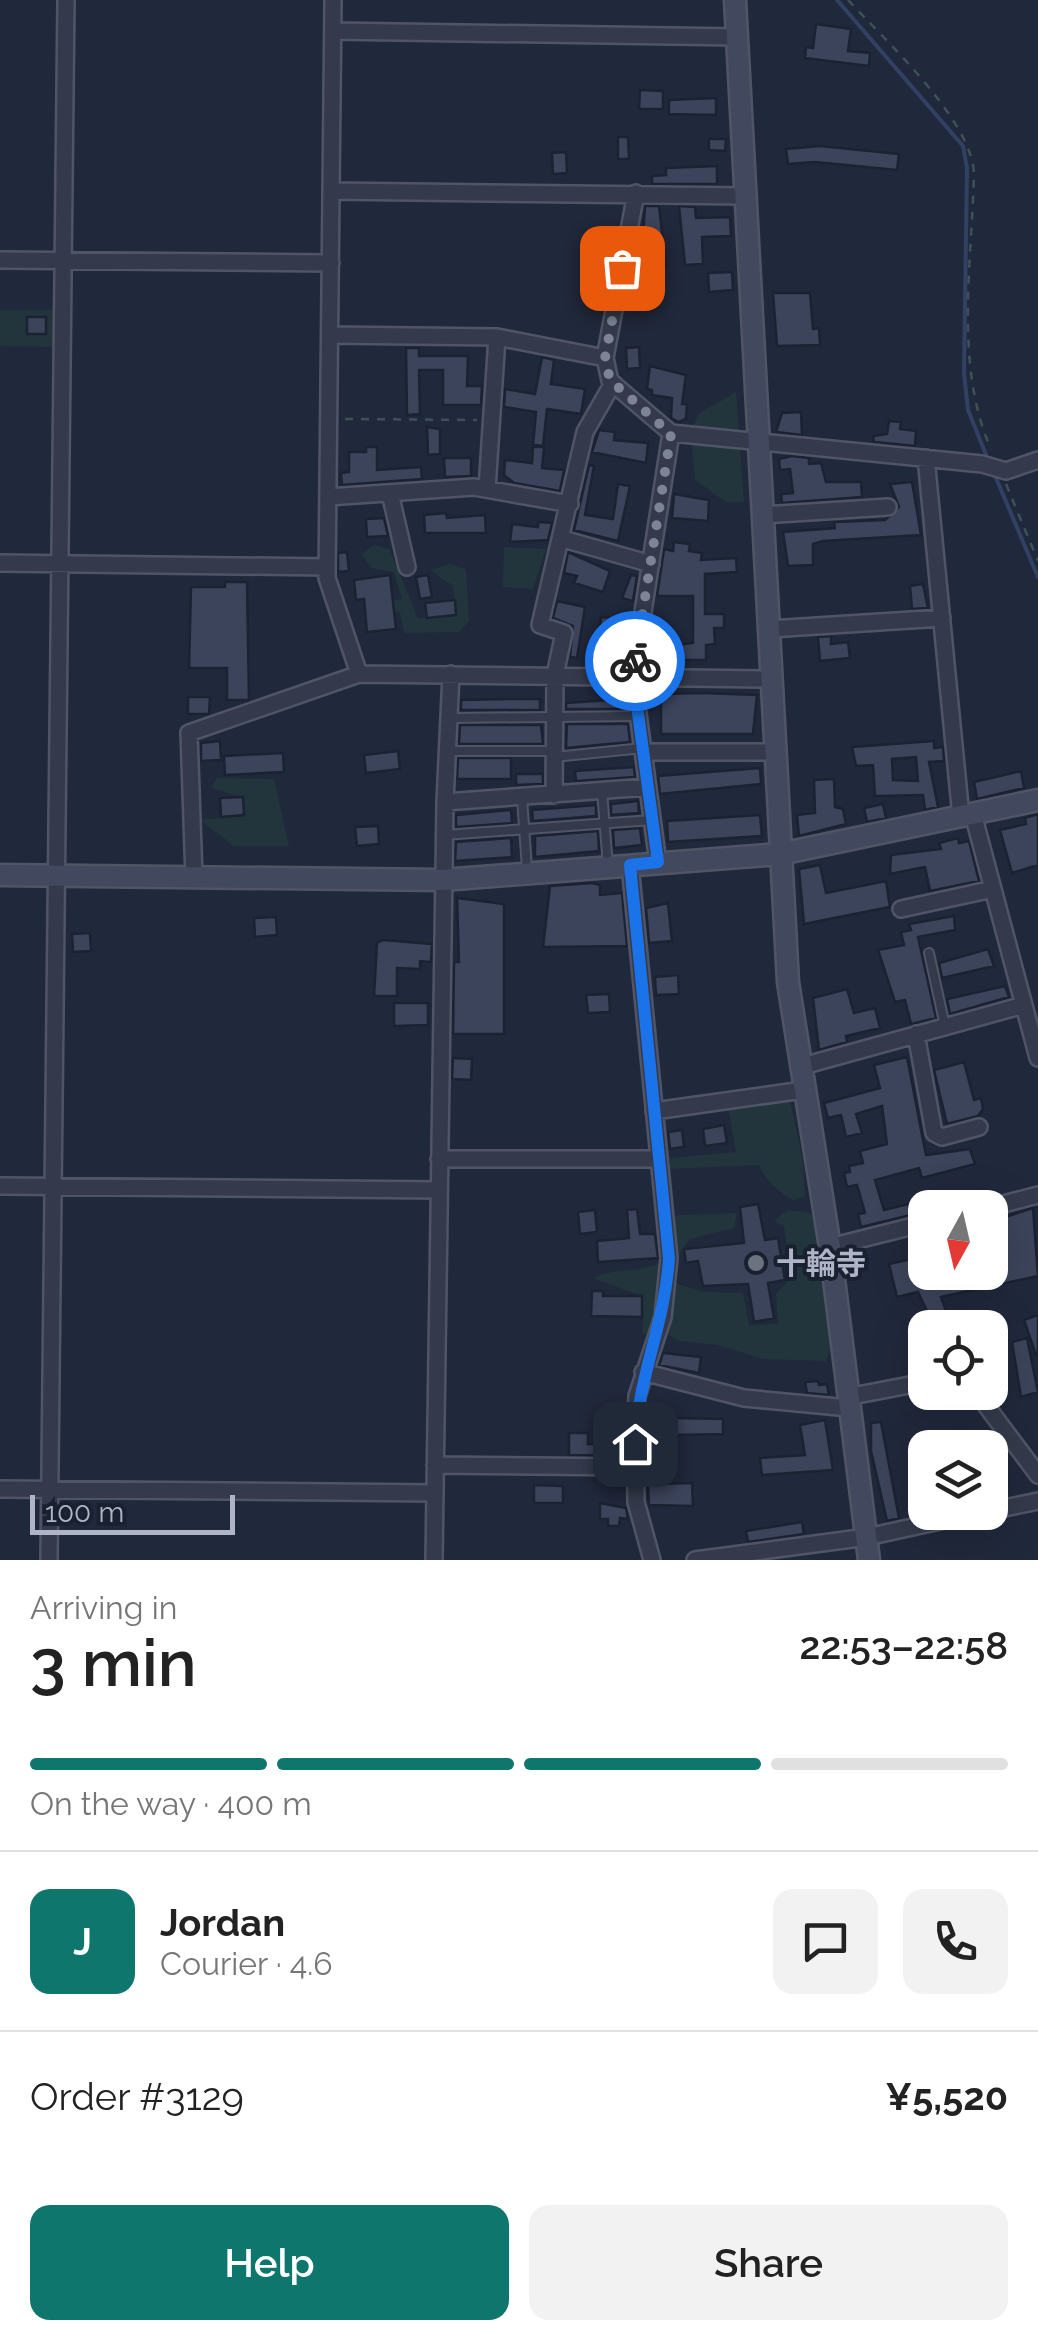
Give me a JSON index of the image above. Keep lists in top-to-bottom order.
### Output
{
  "places": ["十輪寺"],
  "scale_bar": "100 m",
  "north": "bottom",
  "page": {
    "scale": "100 m",
    "heading": ["3 min", "Arriving in", "22:53–22:58"],
    "panel": [
      "Jordan",
      "Courier · 4.6",
      "Order #3129",
      "¥5,520"
    ],
    "bar": "On the way · 400 m",
    "round": "J",
    "buttons": ["Help", "Share"]
  }
}
